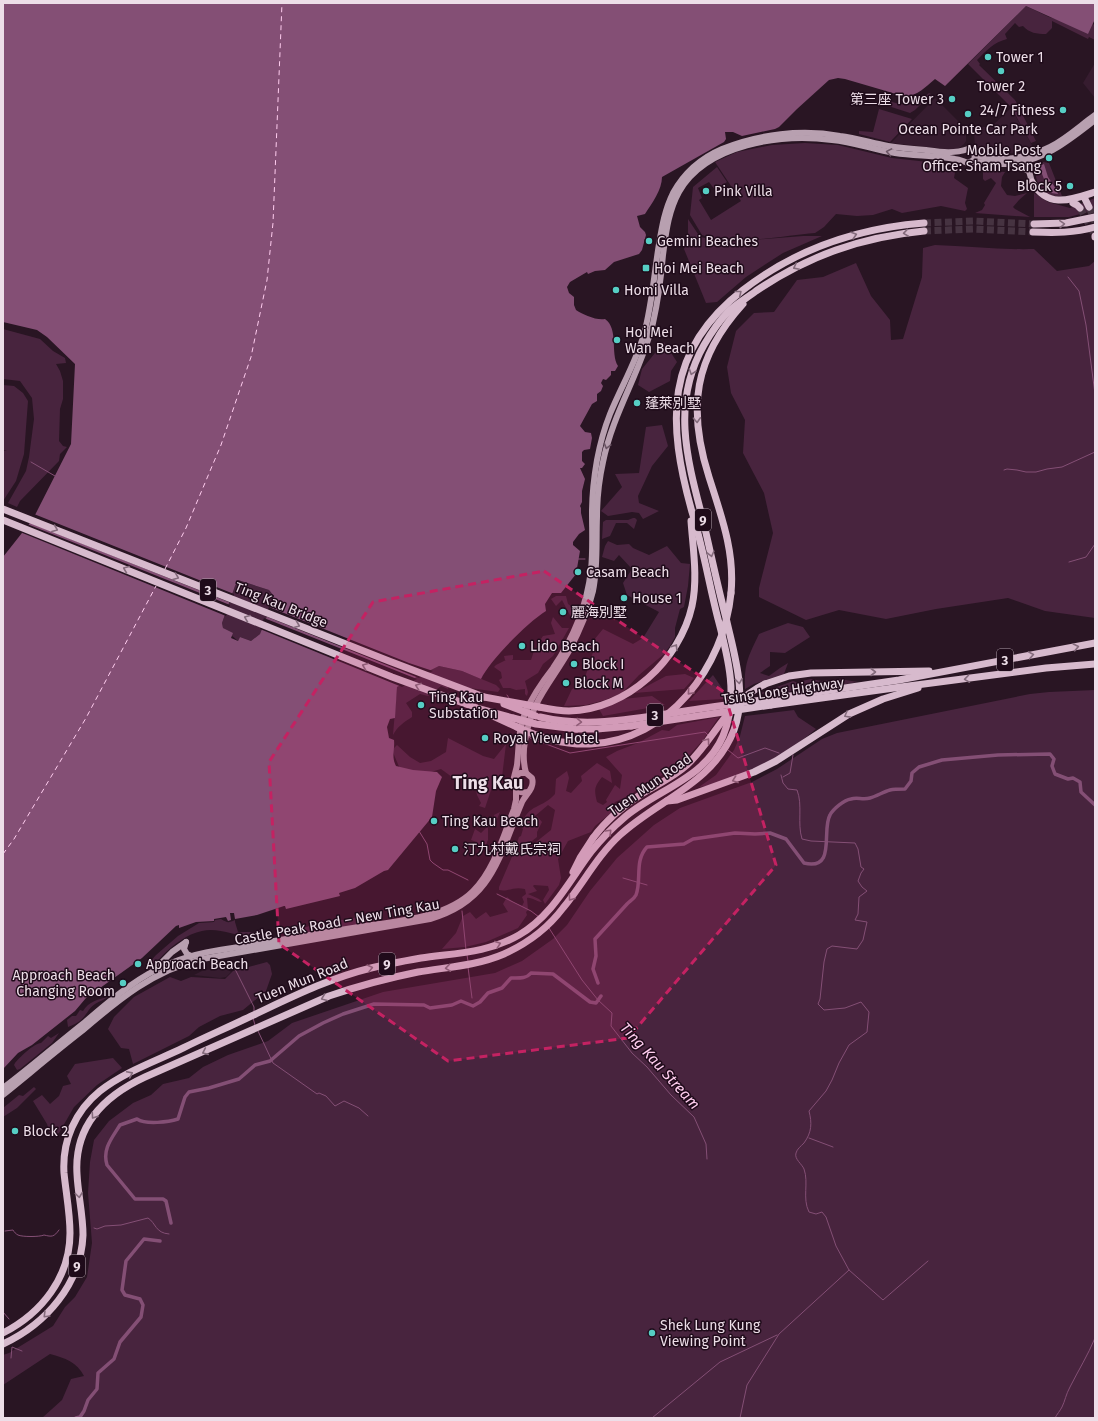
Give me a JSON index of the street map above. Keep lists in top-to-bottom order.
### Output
{
  "streets": {
    "highway": [
      "9",
      "3",
      "Ting Kau Bridge",
      "Tsing Long Highway",
      "Tuen Mun Road"
    ],
    "main road": ["Castle Peak Road – New Ting Kau"]
  },
  "crossings": [
    ["Ting Kau Bridge", "Tsing Long Highway"]
  ],
  "districts": ["Ting Kau"],
  "water": ["Ting Kau Stream"],
  "places": {
    "other": [
      "Tower 1",
      "Tower 2",
      "第三座 Tower 3",
      "24/7 Fitness",
      "Ocean Pointe Car Park",
      "Mobile Post Office: Sham Tsang",
      "Block 5",
      "Pink Villa",
      "Gemini Beaches",
      "Homi Villa",
      "Hoi Mei Wan Beach",
      "蓬萊別墅",
      "Casam Beach",
      "House 1",
      "麗海別墅",
      "Lido Beach",
      "Block I",
      "Block M",
      "Ting Kau Substation",
      "Royal View Hotel",
      "Ting Kau Beach",
      "汀九村戴氏宗祠",
      "Approach Beach",
      "Approach Beach Changing Room",
      "Block 2",
      "Shek Lung Kung Viewing Point"
    ],
    "transit": ["Hoi Mei Beach"]
  }
}
